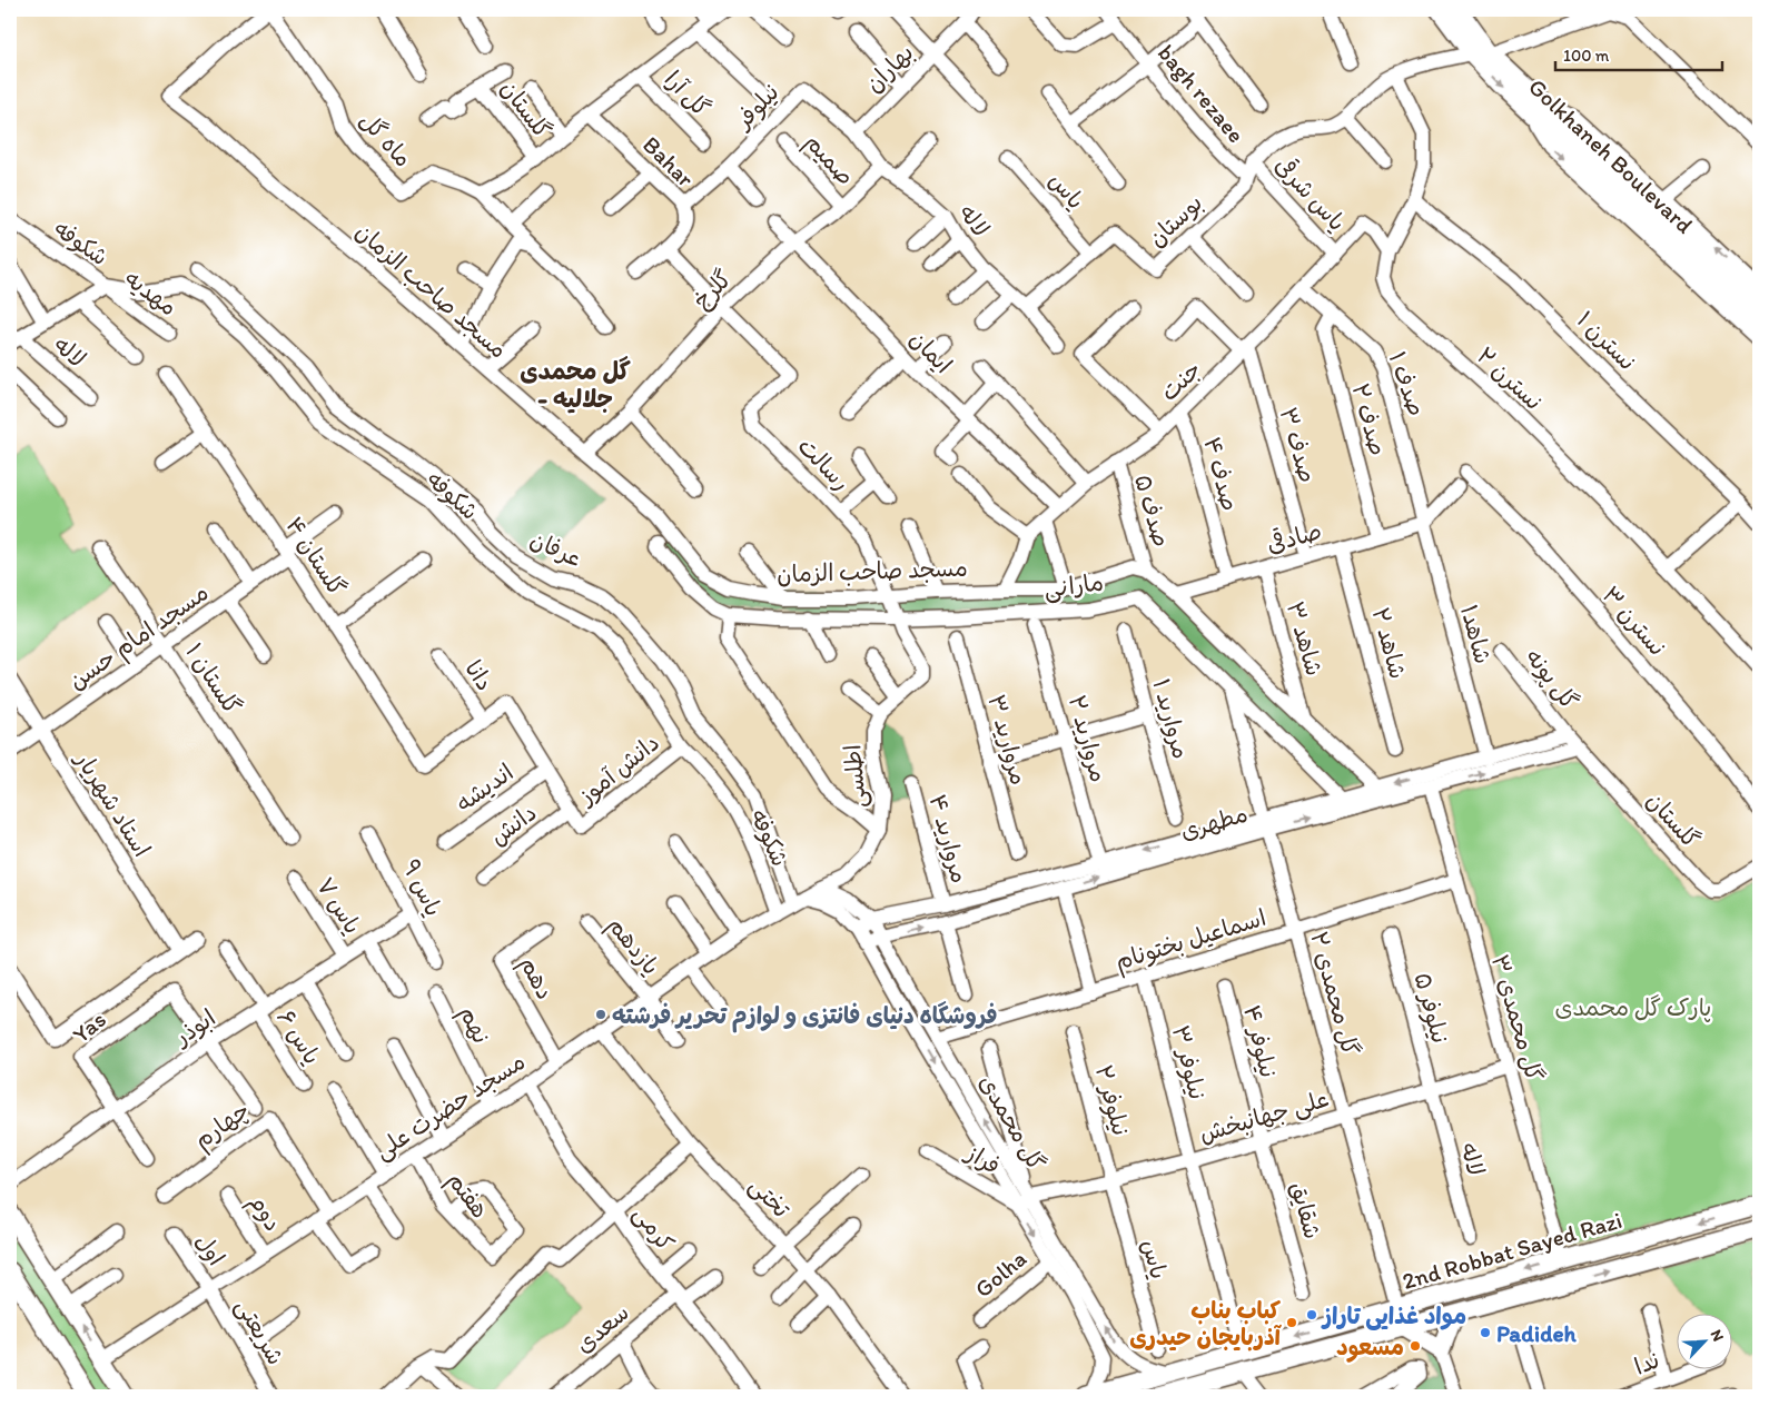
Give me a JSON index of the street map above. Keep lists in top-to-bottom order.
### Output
{
  "streets": {
    "main road": ["Golkhaneh Boulevard", "2nd Robbat Sayed Razi"],
    "street": [
      "بهاران",
      "گل آرا",
      "bagh rezaee",
      "نیلوفر",
      "گلستان",
      "ماه گل",
      "صمیم",
      "Bahar",
      "یاس",
      "یاس شرقی",
      "لاله",
      "بوستان",
      "شکوفه",
      "گلرخ",
      "مسجد صاحب الزمان",
      "مهدیه",
      "نسترن ۱",
      "ایمان",
      "نسترن ۲",
      "جنت",
      "صدف ۱",
      "صدف ۲",
      "صدف ۳",
      "رسالت",
      "صدف ۴",
      "صدف ۵",
      "صادقی",
      "عرفان",
      "گلستان ۴",
      "مارانی",
      "نسترن ۳",
      "شاهد۱",
      "مسجد امام حسن",
      "شاهد ۳",
      "شاهد ۲",
      "دانا",
      "گلستان ۱",
      "گل پونه",
      "مروارید ۱",
      "مروارید ۲",
      "مروارید ۳",
      "دانش آموز",
      "اطلسی",
      "اندیشه",
      "استاد شهریار",
      "مطهری",
      "دانش",
      "مروارید ۴",
      "یاس ۹",
      "یاس ۷",
      "اسماعیل بختونام",
      "یازدهم",
      "دهم",
      "گل محمدی ۲",
      "نیلوفر ۵",
      "گل محمدی ۳",
      "نهم",
      "Yas",
      "ابوذر",
      "یاس ۶",
      "نیلوفر ۴",
      "نیلوفر ۳",
      "نیلوفر ۲",
      "مسجد حضرت علی",
      "علی جهانبخش",
      "گل محمدی",
      "چهارم",
      "فراز",
      "هفتم",
      "تختی",
      "شقایق",
      "دوم",
      "کرمی",
      "اول",
      "Golha",
      "سعدی",
      "شریعتی",
      "ندا"
    ]
  },
  "crossings": [
    ["بهاران", "نیلوفر"],
    ["bagh rezaee", "یاس شرقی"],
    ["bagh rezaee", "بوستان"],
    ["نیلوفر", "Bahar"],
    ["نیلوفر", "لاله"],
    ["نیلوفر", "گلرخ"],
    ["گلستان", "گل پونه"],
    ["گلستان", "مطهری"],
    ["ماه گل", "مسجد صاحب الزمان"],
    ["صمیم", "گلرخ"],
    ["یاس", "بوستان"],
    ["یاس", "نیلوفر ۲"],
    ["یاس", "علی جهانبخش"],
    ["یاس شرقی", "بوستان"],
    ["یاس شرقی", "جنت"],
    ["لاله", "بوستان"],
    ["لاله", "گلرخ"],
    ["لاله", "نیلوفر ۵"],
    ["لاله", "علی جهانبخش"],
    ["شکوفه", "مهدیه"],
    ["شکوفه", "دانش آموز"],
    ["شکوفه", "مسجد حضرت علی"],
    ["گلرخ", "مسجد صاحب الزمان"],
    ["گلرخ", "ایمان"],
    ["گلرخ", "رسالت"],
    ["مسجد صاحب الزمان", "رسالت"],
    ["مسجد صاحب الزمان", "صدف ۵"],
    ["مسجد صاحب الزمان", "اطلسی"],
    ["نسترن ۱", "نسترن ۲"],
    ["ایمان", "جنت"],
    ["نسترن ۲", "جنت"],
    ["جنت", "صدف ۱"],
    ["جنت", "صدف ۳"],
    ["جنت", "صدف ۴"],
    ["جنت", "صدف ۵"],
    ["صدف ۱", "صدف ۲"],
    ["صدف ۱", "صادقی"],
    ["صدف ۱", "شاهد۱"],
    ["صدف ۲", "صادقی"],
    ["صدف ۳", "صادقی"],
    ["رسالت", "اطلسی"],
    ["صدف ۴", "صادقی"],
    ["صادقی", "شاهد۱"],
    ["صادقی", "شاهد ۳"],
    ["صادقی", "شاهد ۲"],
    ["عرفان", "مسجد حضرت علی"],
    ["عرفان", "گل محمدی"],
    ["گلستان ۴", "مسجد امام حسن"],
    ["گلستان ۴", "دانا"],
    ["مارانی", "اطلسی"],
    ["مارانی", "مطهری"],
    ["مارانی", "گل محمدی ۲"],
    ["شاهد۱", "مطهری"],
    ["مسجد امام حسن", "گلستان ۱"],
    ["مسجد امام حسن", "استاد شهریار"],
    ["گل پونه", "مطهری"],
    ["مروارید ۲", "مطهری"],
    ["دانش آموز", "دانش"],
    ["اطلسی", "مسجد حضرت علی"],
    ["اطلسی", "گل محمدی"],
    ["مطهری", "مروارید ۴"],
    ["مطهری", "گل محمدی ۲"],
    ["مطهری", "گل محمدی ۳"],
    ["مطهری", "گل محمدی"],
    ["یاس ۹", "ابوذر"],
    ["یاس ۷", "ابوذر"],
    ["اسماعیل بختونام", "گل محمدی ۲"],
    ["اسماعیل بختونام", "گل محمدی ۳"],
    ["اسماعیل بختونام", "نیلوفر ۳"],
    ["اسماعیل بختونام", "گل محمدی"],
    ["یازدهم", "مسجد حضرت علی"],
    ["دهم", "مسجد حضرت علی"],
    ["گل محمدی ۲", "علی جهانبخش"],
    ["گل محمدی ۲", "2nd Robbat Sayed Razi"],
    ["نیلوفر ۵", "علی جهانبخش"],
    ["گل محمدی ۳", "علی جهانبخش"],
    ["گل محمدی ۳", "2nd Robbat Sayed Razi"],
    ["نهم", "مسجد حضرت علی"],
    ["Yas", "ابوذر"],
    ["ابوذر", "یاس ۶"],
    ["نیلوفر ۴", "علی جهانبخش"],
    ["نیلوفر ۴", "شقایق"],
    ["نیلوفر ۳", "علی جهانبخش"],
    ["نیلوفر ۲", "علی جهانبخش"],
    ["مسجد حضرت علی", "گل محمدی"],
    ["مسجد حضرت علی", "چهارم"],
    ["مسجد حضرت علی", "هفتم"],
    ["مسجد حضرت علی", "تختی"],
    ["مسجد حضرت علی", "دوم"],
    ["مسجد حضرت علی", "کرمی"],
    ["مسجد حضرت علی", "اول"],
    ["مسجد حضرت علی", "شریعتی"],
    ["علی جهانبخش", "گل محمدی"],
    ["علی جهانبخش", "فراز"],
    ["علی جهانبخش", "شقایق"],
    ["گل محمدی", "فراز"],
    ["گل محمدی", "2nd Robbat Sayed Razi"],
    ["گل محمدی", "Golha"],
    ["کرمی", "سعدی"],
    ["اول", "شریعتی"]
  ],
  "districts": ["گل محمدی - جلالیه"],
  "parks": ["پارک گل محمدی"],
  "places": [
    "فروشگاه دنیای فانتزی و لوازم تحریر فرشته",
    "مواد غذایی تاراز",
    "کباب بناب آذربایجان حیدری",
    "Padideh",
    "مسعود"
  ],
  "scale_bar": "100 m",
  "north": "top right"
}
